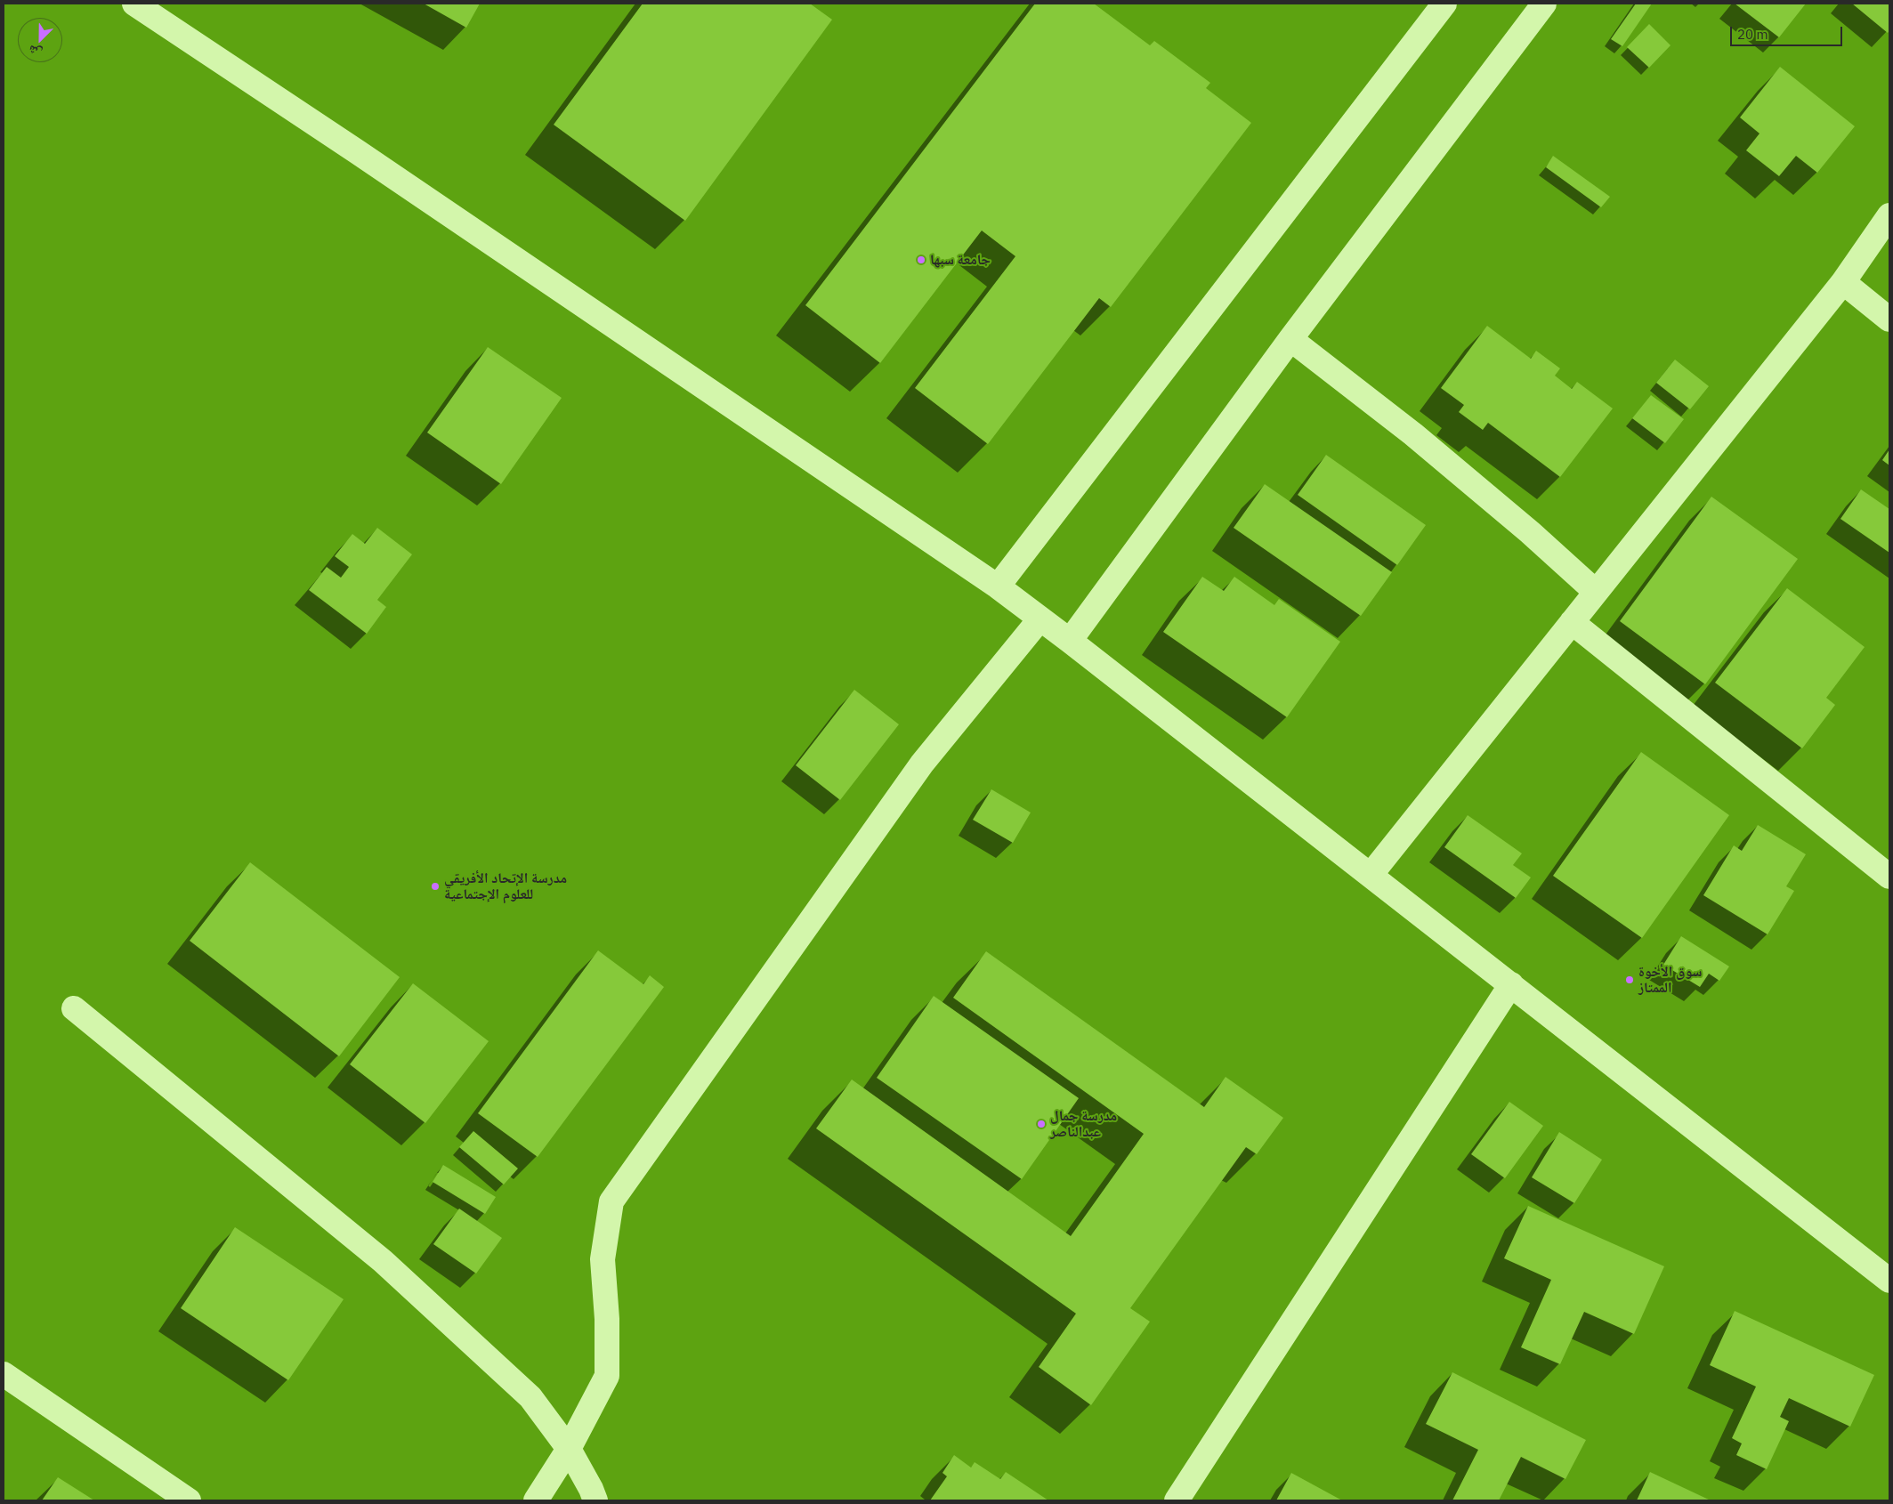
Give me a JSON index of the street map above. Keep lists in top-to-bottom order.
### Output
{
  "places": [
    "جامعة سبها",
    "مدرسة الإتحاد الأفريقي للعلوم الإجتماعية",
    "سوق الأخوة الممتاز",
    "مدرسة جمال عبدالناصر"
  ],
  "scale_bar": "20 m",
  "north": "bottom left"
}
